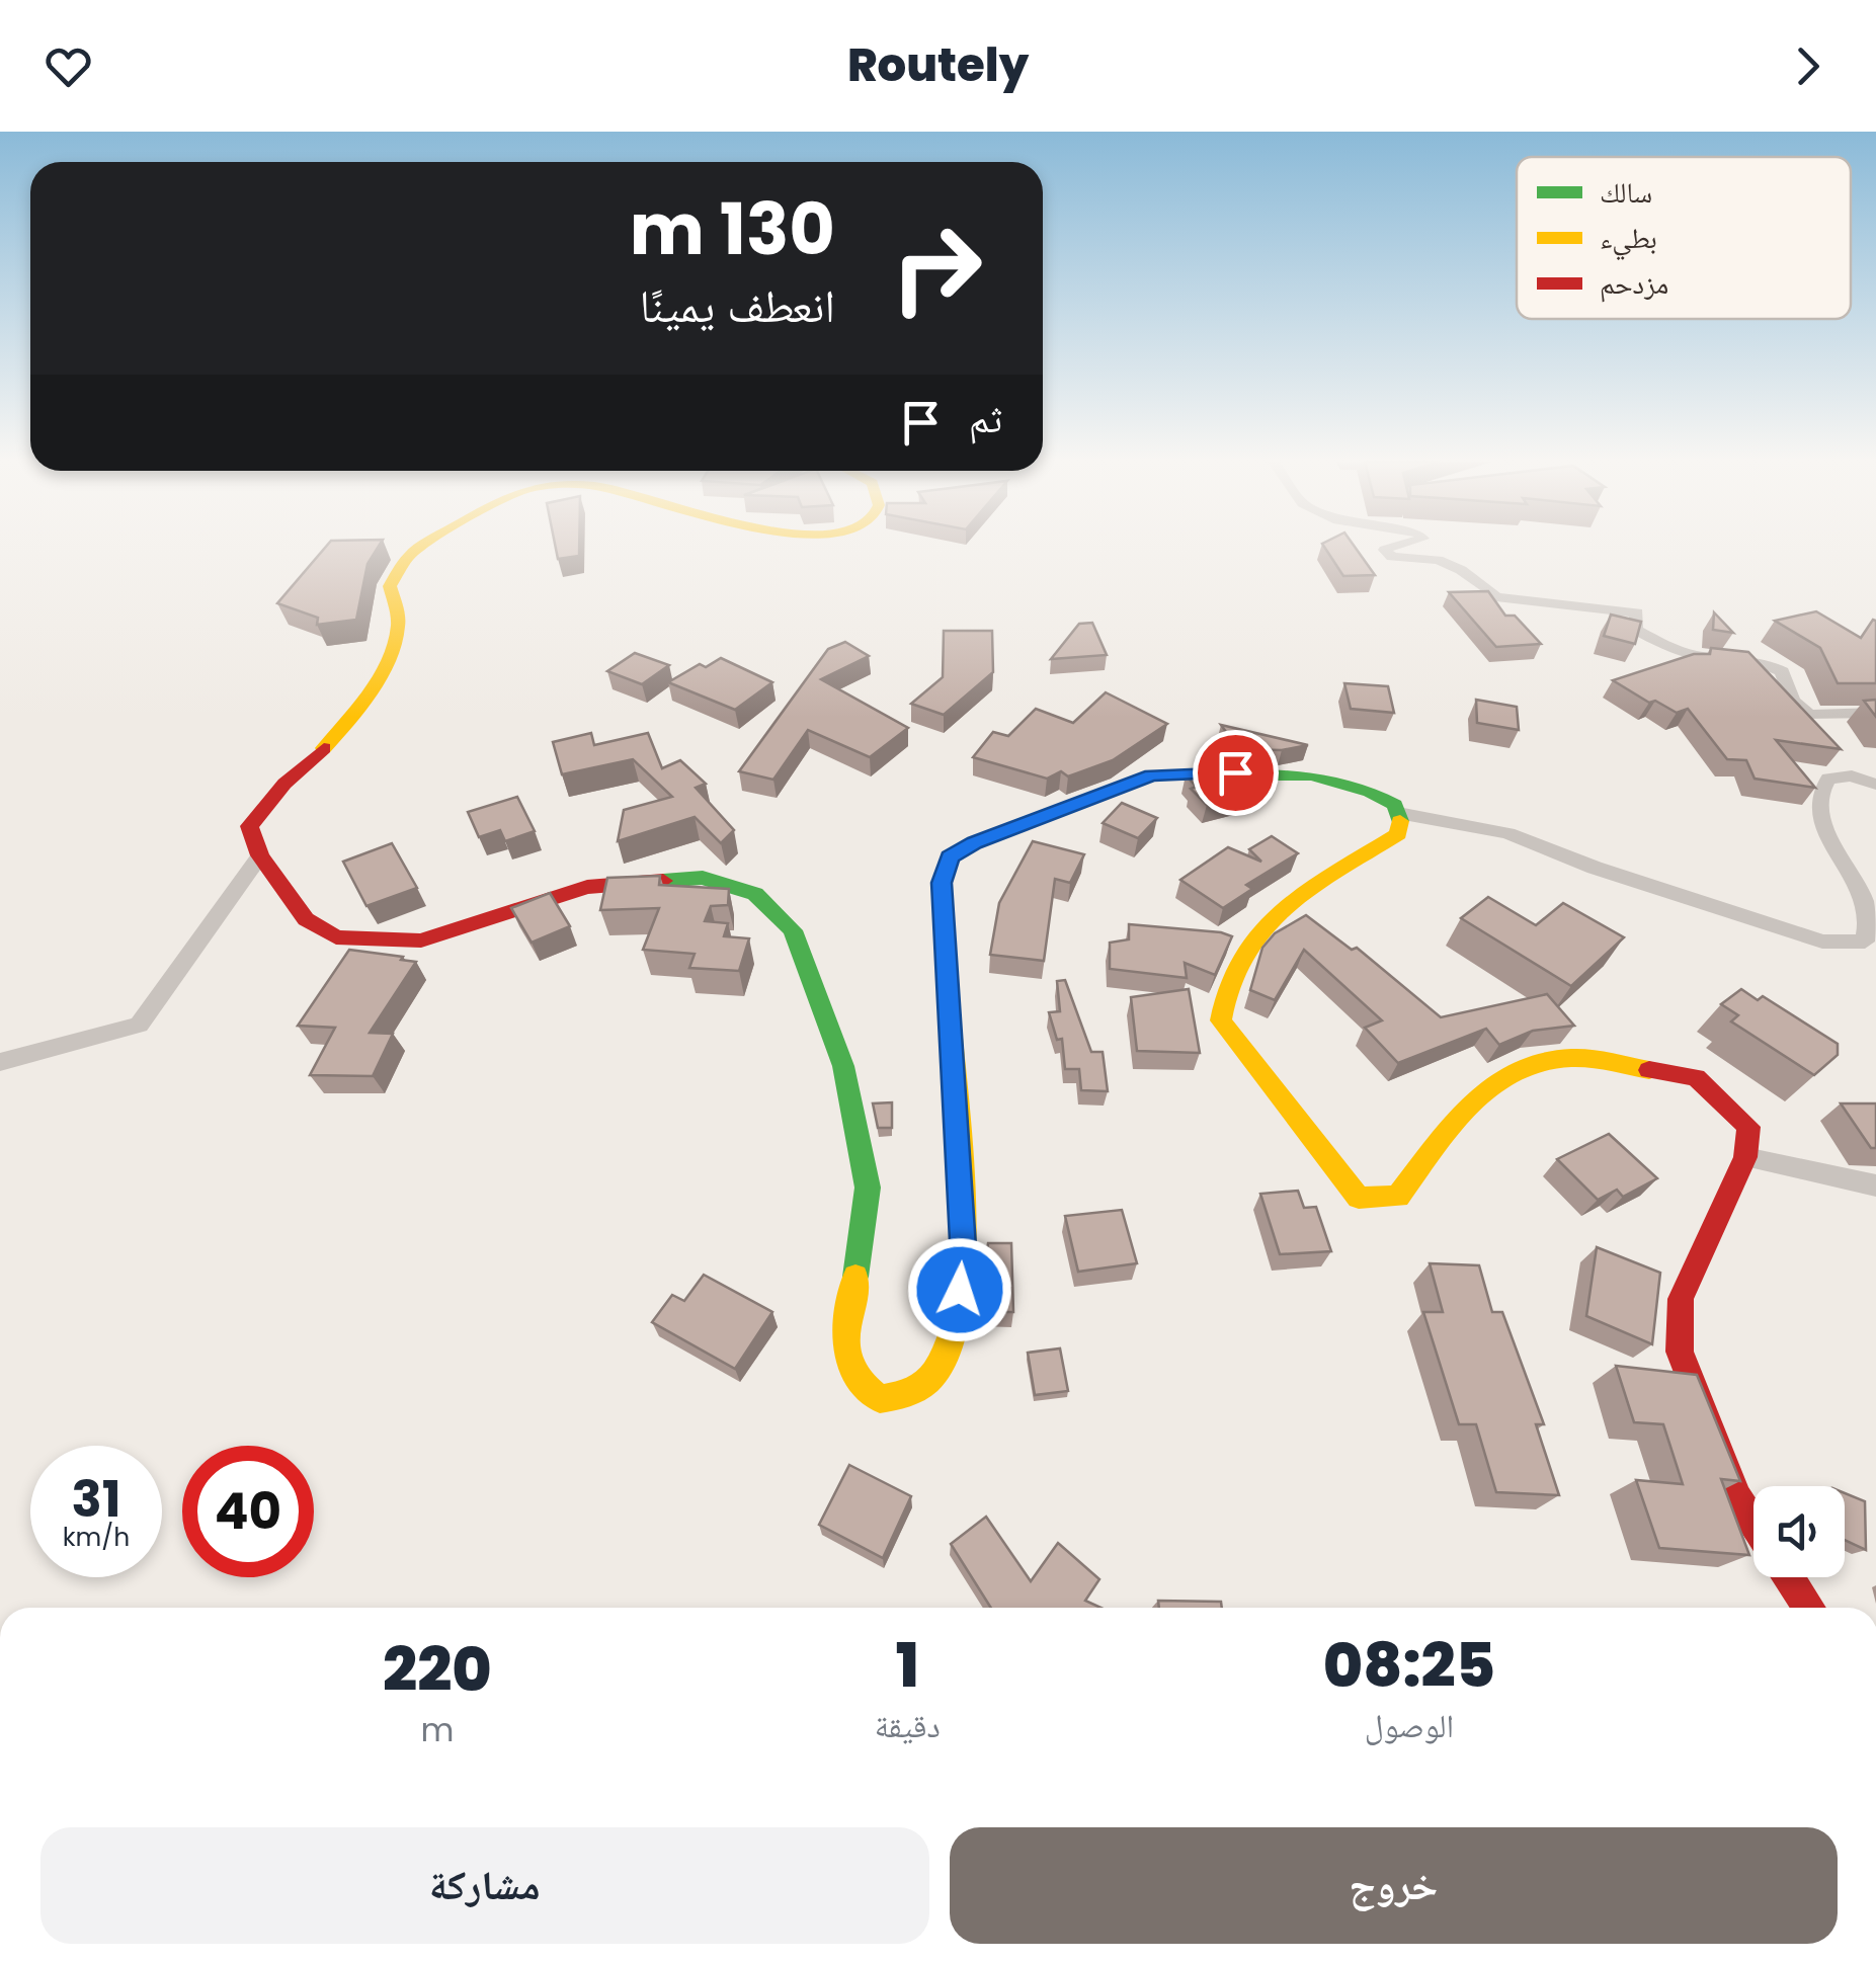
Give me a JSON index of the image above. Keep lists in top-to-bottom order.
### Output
{
  "legend": ["سالك", "بطيء", "مزدحم"],
  "page": {
    "header": "Routely",
    "turn": ["130 m", "انعطف يمينًا"],
    "then": "ثم",
    "speed": "31 km/h",
    "limit": "40",
    "eta": [
      "08:25",
      "الوصول",
      "1",
      "دقيقة",
      "220",
      "m"
    ],
    "buttons": ["خروج", "مشاركة"]
  }
}
